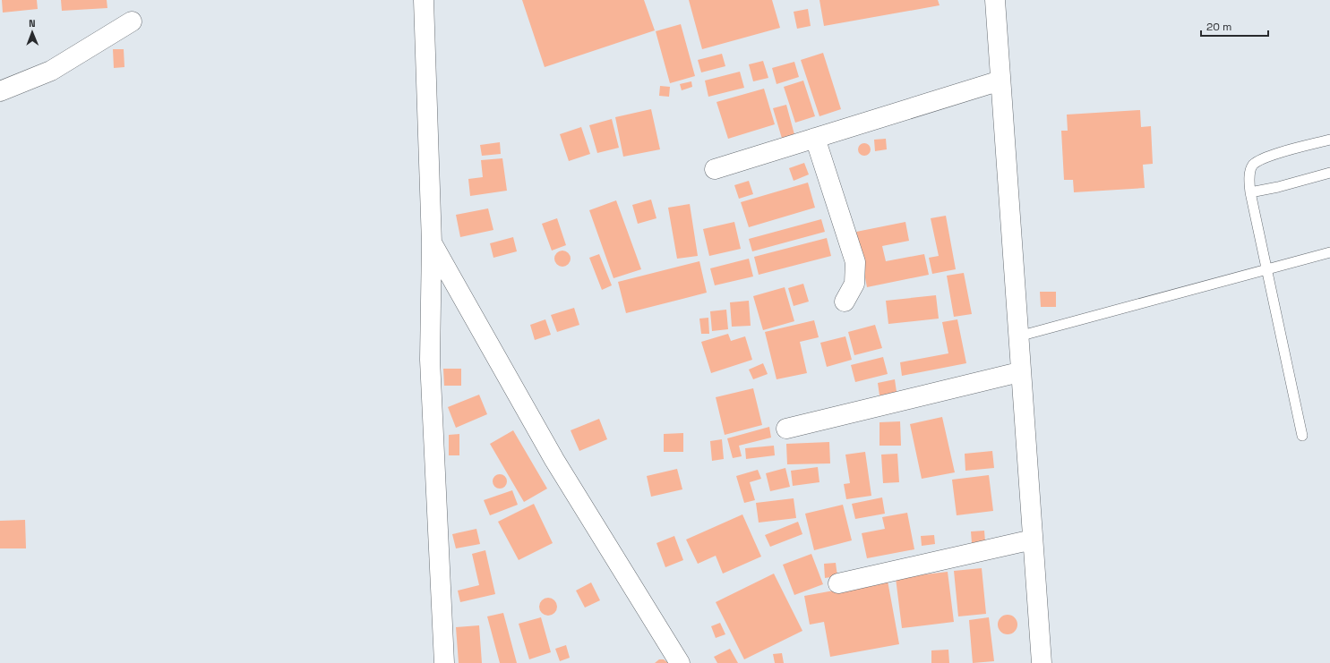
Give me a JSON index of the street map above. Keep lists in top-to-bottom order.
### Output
{
  "scale_bar": "20 m",
  "north": "top"
}
